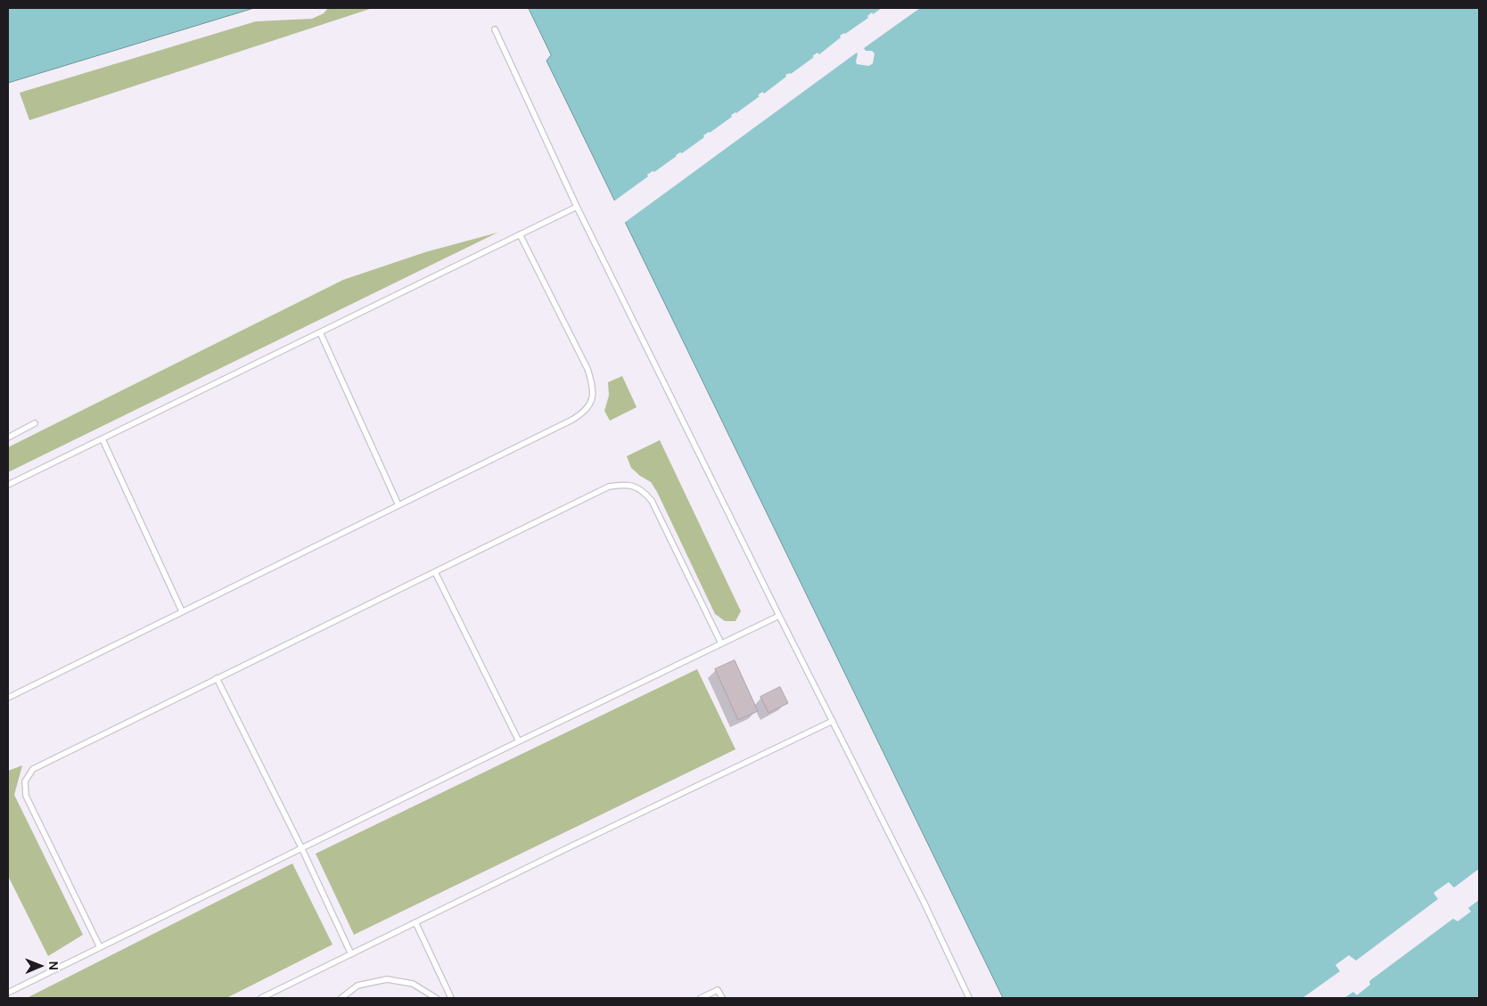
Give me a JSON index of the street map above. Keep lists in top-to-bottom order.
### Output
{
  "north": "right"
}
